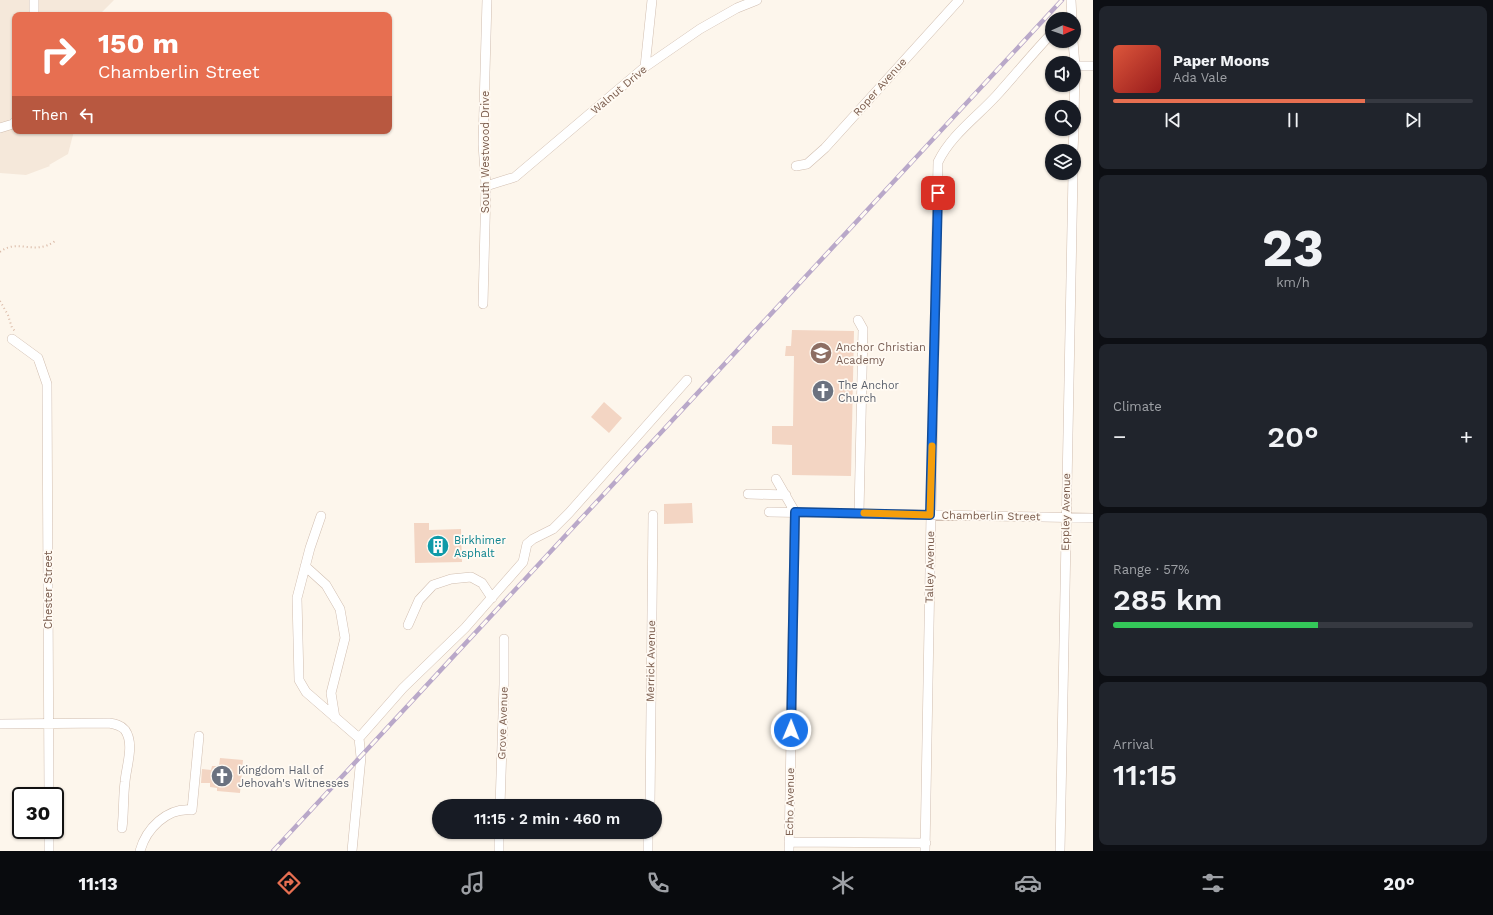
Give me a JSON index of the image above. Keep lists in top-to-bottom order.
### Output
{
  "streets": {
    "street": [
      "Roper Avenue",
      "Walnut Drive",
      "South Westwood Drive",
      "Eppley Avenue",
      "Chamberlin Street",
      "Talley Avenue",
      "Chester Street",
      "Merrick Avenue",
      "Grove Avenue",
      "Echo Avenue"
    ]
  },
  "crossings": [
    ["Walnut Drive", "South Westwood Drive"],
    ["Eppley Avenue", "Chamberlin Street"],
    ["Chamberlin Street", "Talley Avenue"],
    ["Chamberlin Street", "Echo Avenue"]
  ],
  "places": {
    "school or university": ["Anchor Christian Academy"],
    "church": ["The Anchor Church", "Kingdom Hall of Jehovah's Witnesses"],
    "building": ["Birkhimer Asphalt"]
  },
  "north": "right",
  "page": {
    "turn": ["150 m", "Chamberlin Street"],
    "song": ["Paper Moons", "Ada Vale"],
    "then": "Then",
    "tile": [
      ["23", "km/h"],
      "Climate",
      ["Range · 57%", "285 km"],
      ["Arrival", "11:15"]
    ],
    "heat": ["−", "20°", "+"],
    "limit": "30",
    "trip": "11:15 · 2 min · 460 m",
    "tabs": ["11:13", "20°"]
  }
}
